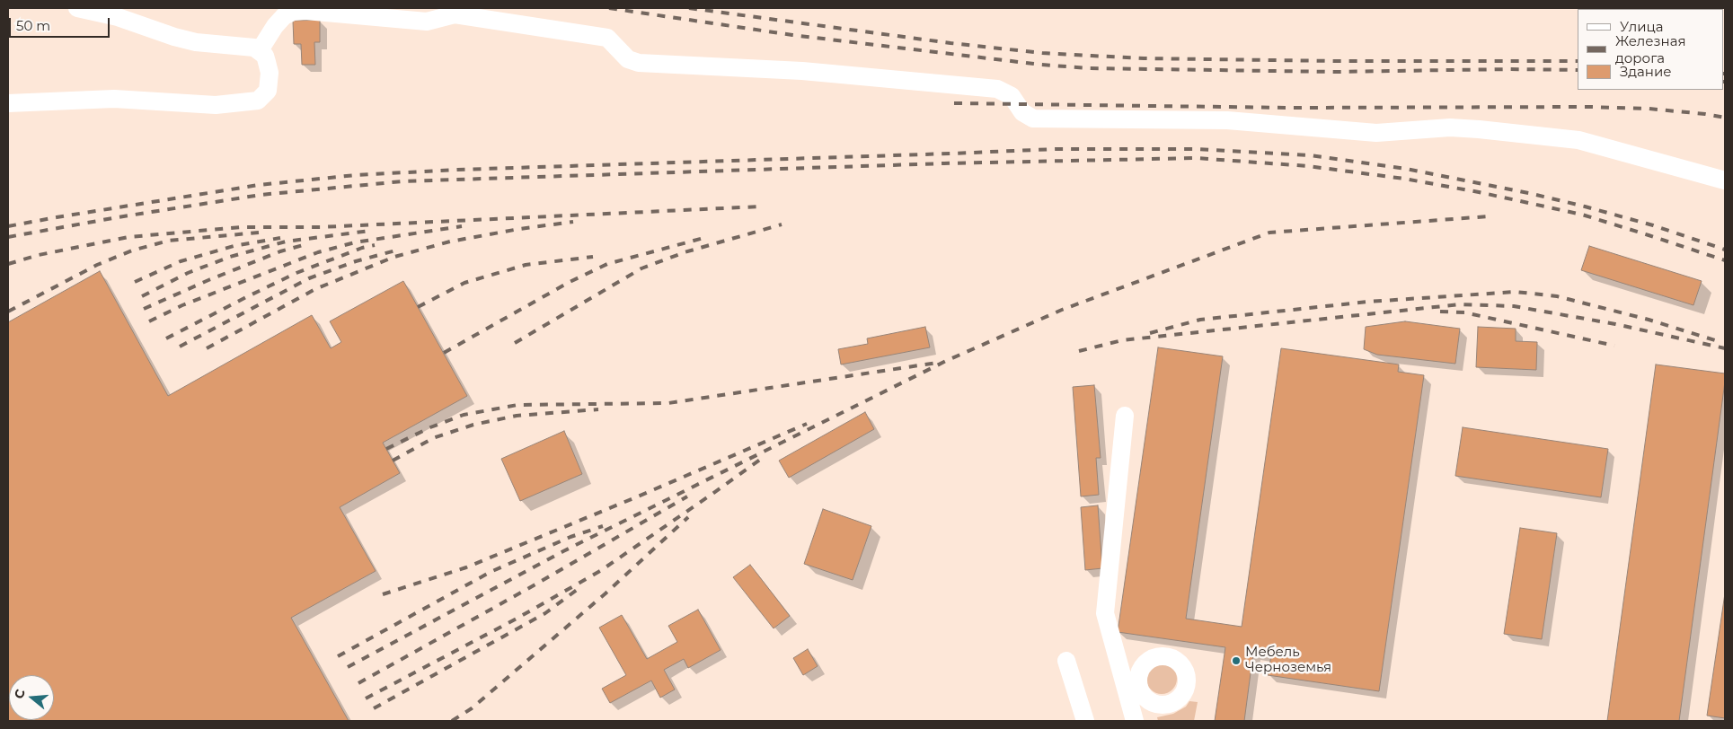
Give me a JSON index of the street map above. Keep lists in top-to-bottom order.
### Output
{
  "places": ["Мебель Черноземья"],
  "legend": ["Улица", "Железная дорога", "Здание"],
  "scale_bar": "50 m",
  "north": "left"
}
